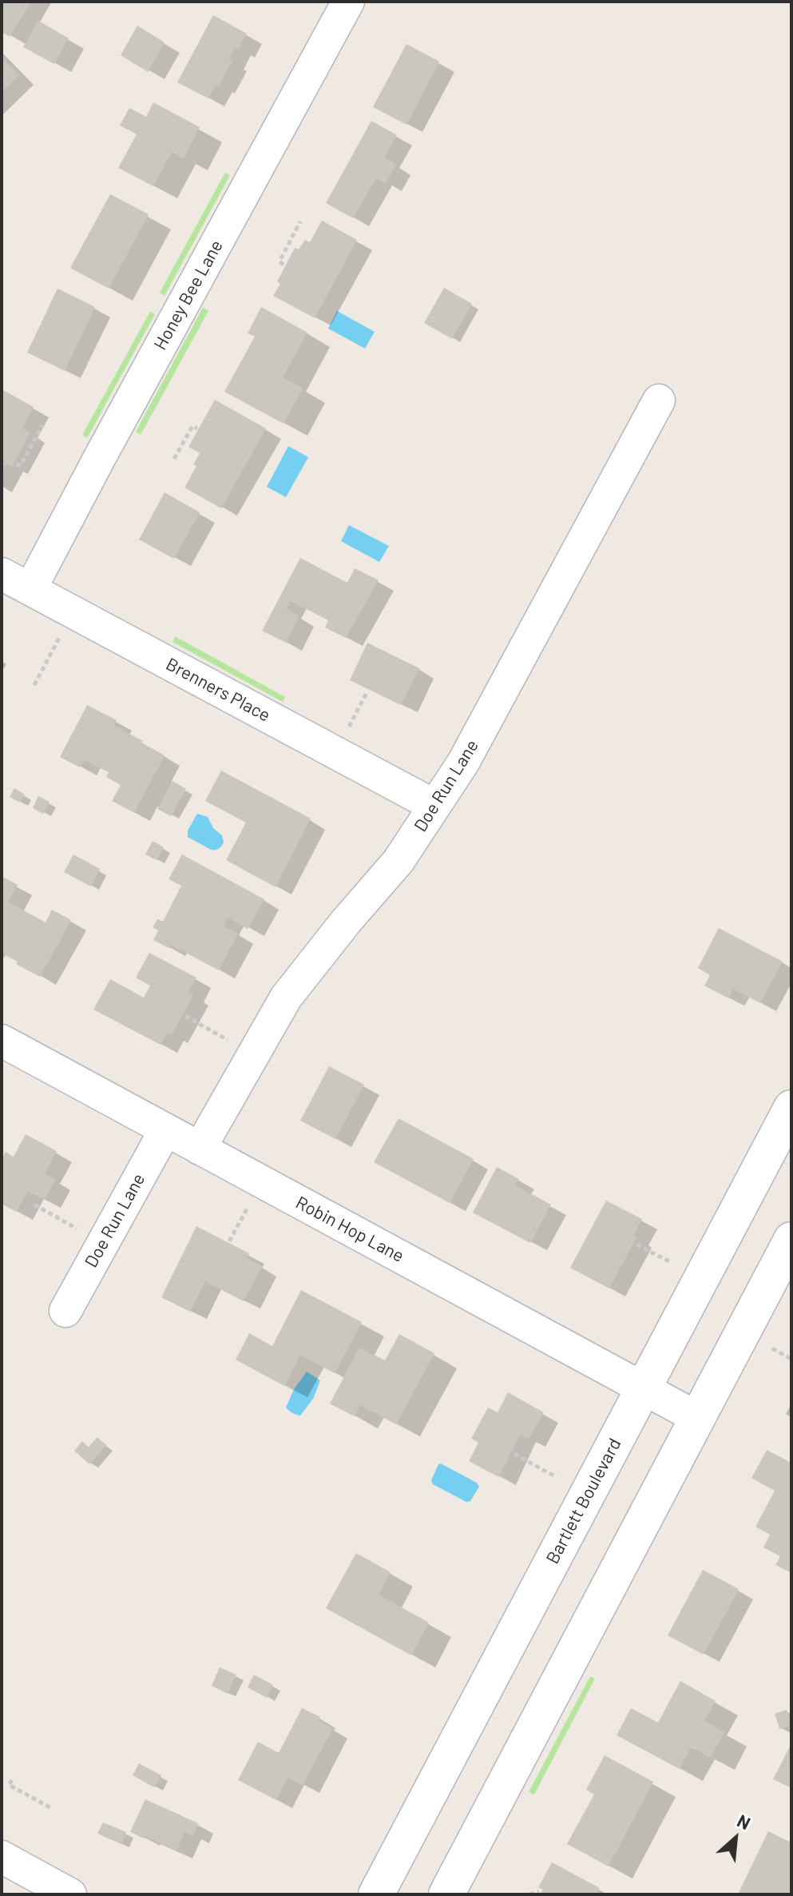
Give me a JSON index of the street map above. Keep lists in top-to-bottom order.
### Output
{
  "streets": {
    "main road": ["Bartlett Boulevard"],
    "street": [
      "Honey Bee Lane",
      "Brenners Place",
      "Doe Run Lane",
      "Robin Hop Lane"
    ]
  },
  "crossings": [
    ["Honey Bee Lane", "Brenners Place"],
    ["Brenners Place", "Doe Run Lane"],
    ["Doe Run Lane", "Robin Hop Lane"],
    ["Robin Hop Lane", "Bartlett Boulevard"]
  ],
  "north": "top right"
}
